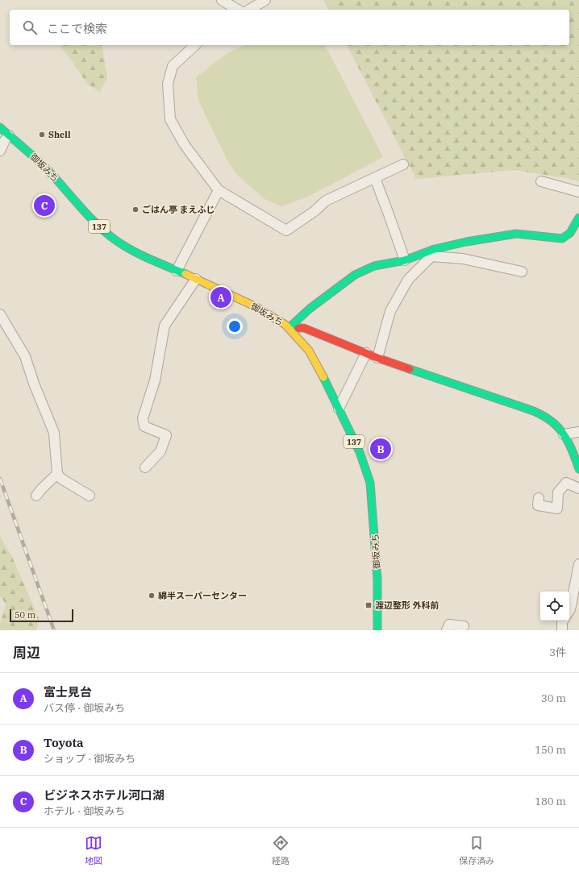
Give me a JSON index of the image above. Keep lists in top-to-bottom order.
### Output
{
  "streets": {
    "main road": ["御坂みち", "137"]
  },
  "places": {
    "other": ["Shell", "ごはん亭 まえふじ", "綿半スーパーセンター"],
    "transit": ["渡辺整形 外科前"]
  },
  "scale_bar": "50 m",
  "page": {
    "search": "ここで検索",
    "pins": ["C", "A", "B"],
    "scale": "50 m",
    "heading": ["周辺", "3件"],
    "list": [
      {
        "mark": "A",
        "name": "富士見台",
        "note": "バス停 · 御坂みち",
        "value": "30 m"
      },
      {
        "mark": "B",
        "name": "Toyota",
        "note": "ショップ · 御坂みち",
        "value": "150 m"
      },
      {
        "mark": "C",
        "name": "ビジネスホテル河口湖",
        "note": "ホテル · 御坂みち",
        "value": "180 m"
      }
    ],
    "nav": ["地図", "経路", "保存済み"]
  }
}
